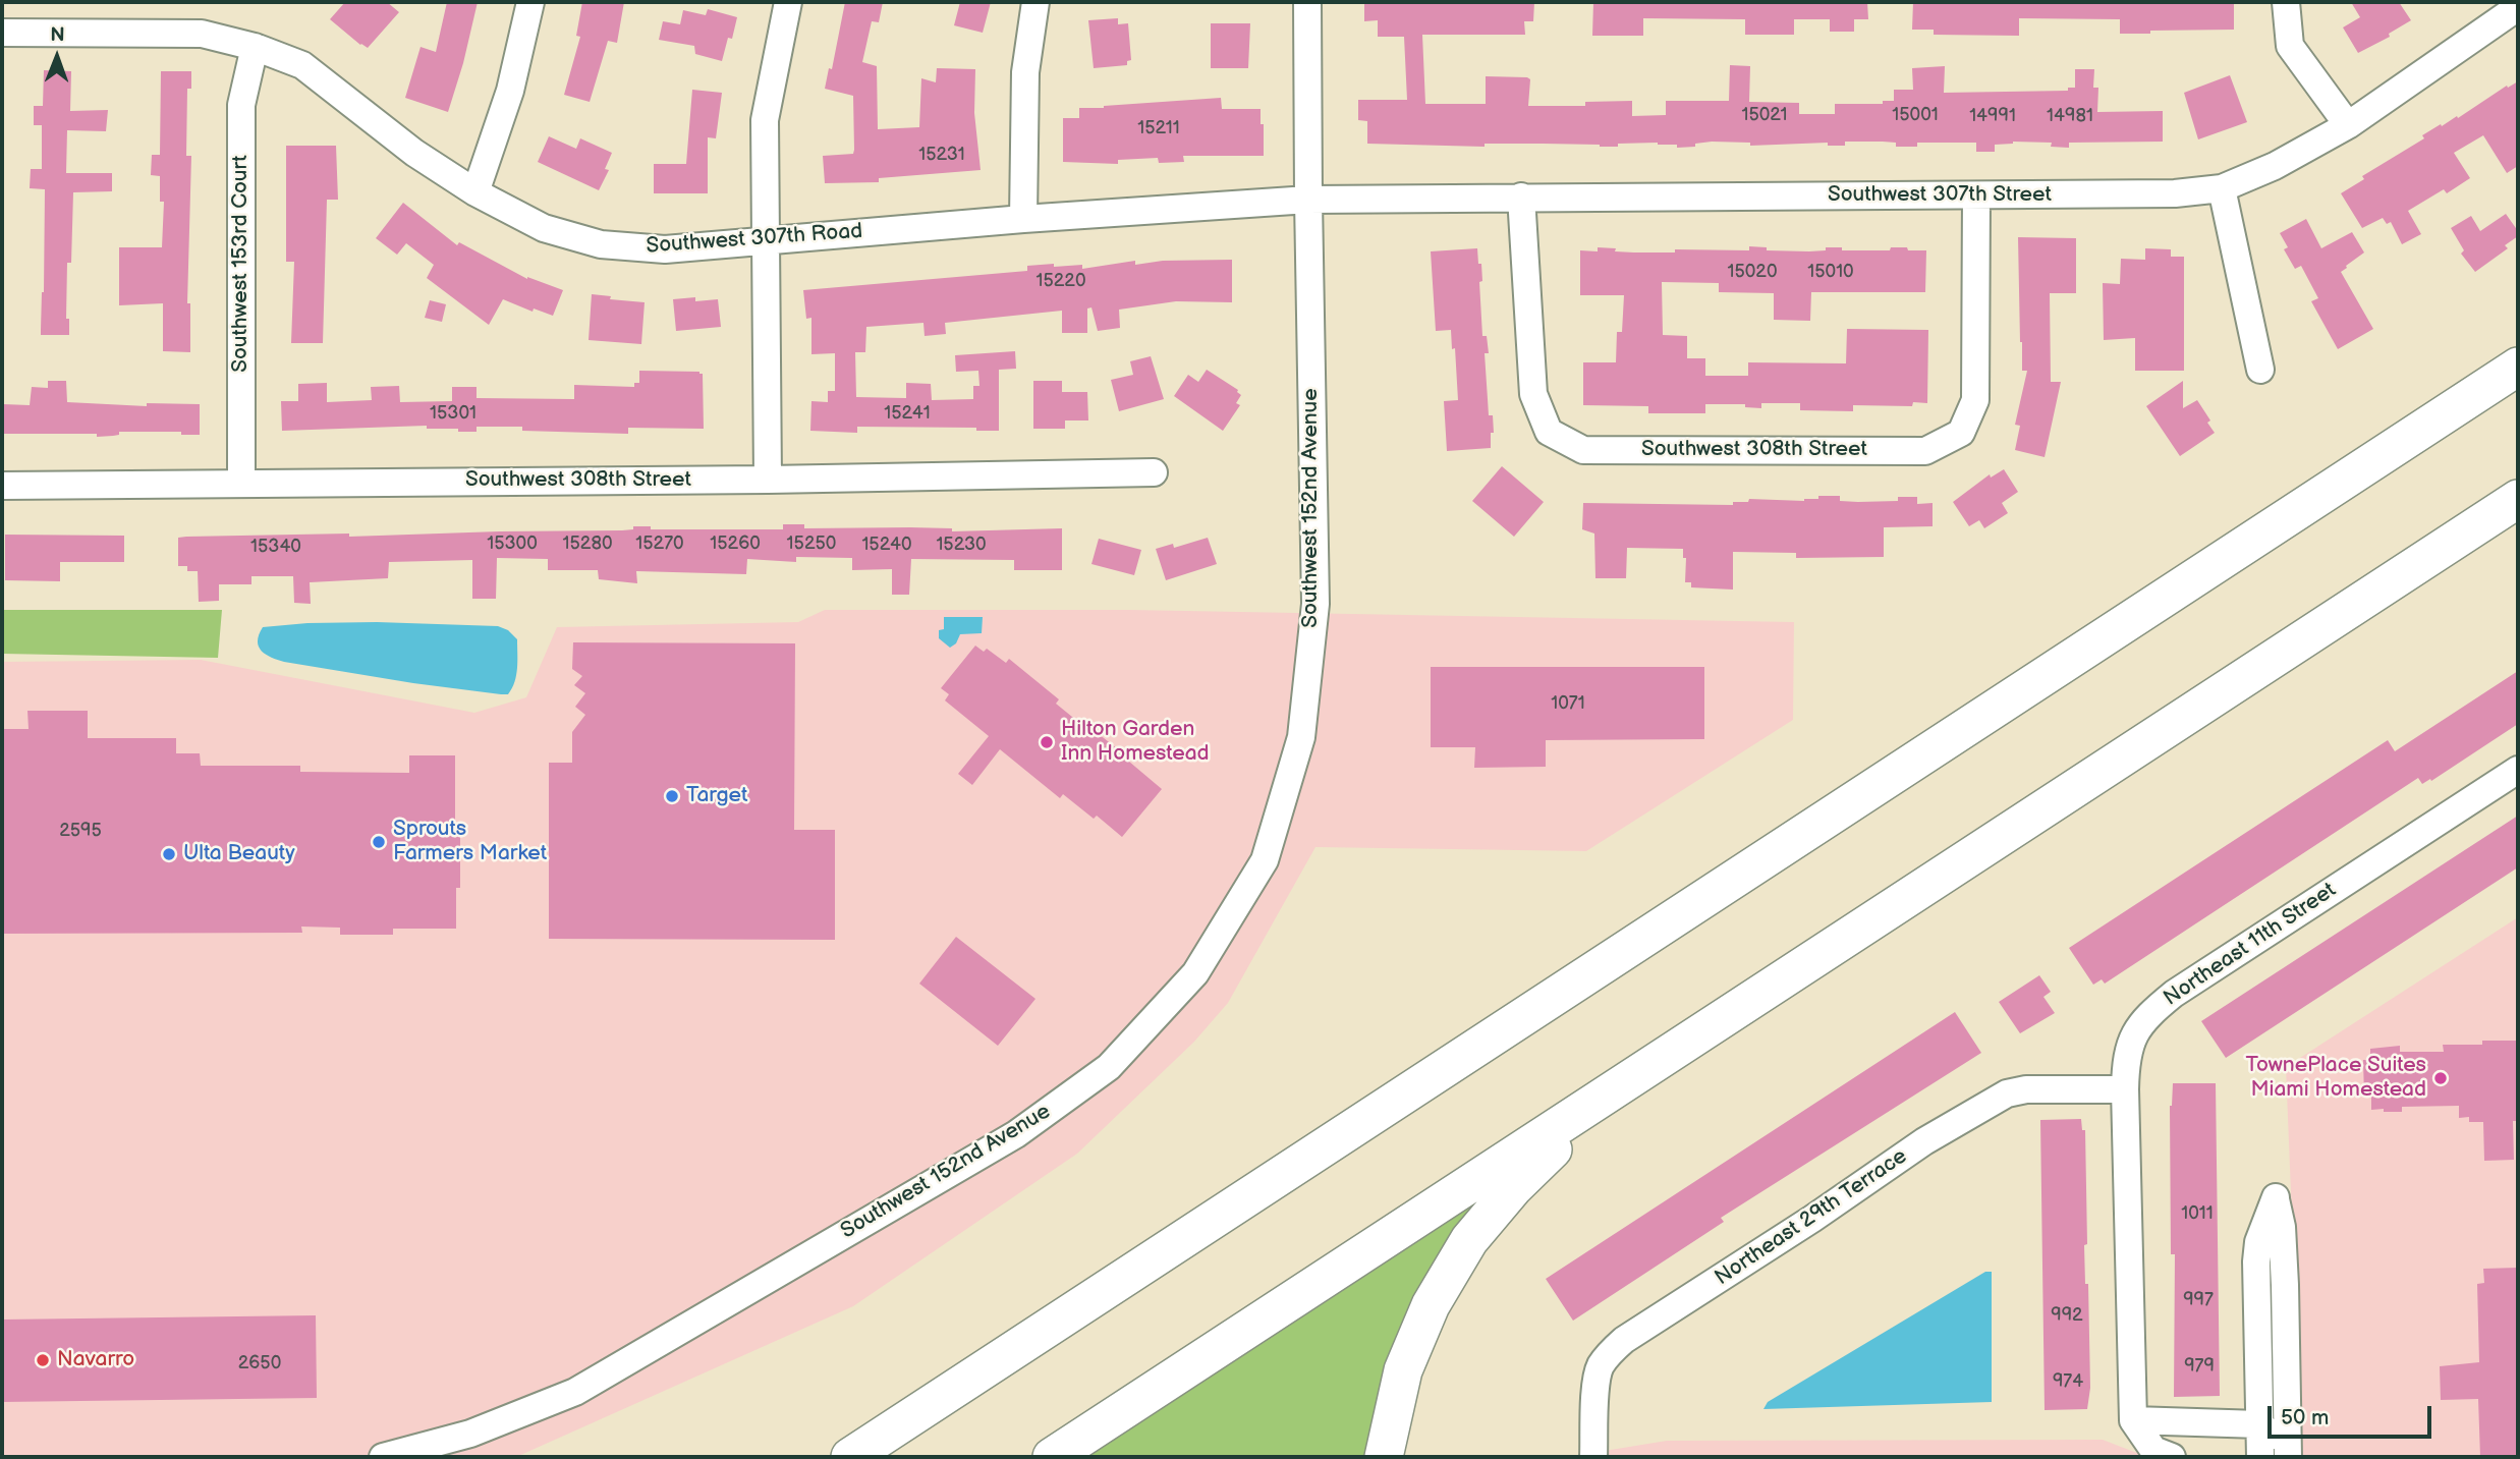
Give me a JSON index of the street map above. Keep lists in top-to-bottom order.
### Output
{
  "streets": {
    "street": [
      "Southwest 307th Street",
      "Southwest 307th Road",
      "Southwest 153rd Court",
      "Southwest 308th Street",
      "Southwest 152nd Avenue",
      "Northeast 11th Street",
      "Northeast 29th Terrace"
    ]
  },
  "crossings": [
    ["Southwest 307th Street", "Southwest 307th Road"],
    ["Southwest 307th Street", "Southwest 308th Street"],
    ["Southwest 307th Street", "Southwest 152nd Avenue"],
    ["Southwest 307th Road", "Southwest 153rd Court"],
    ["Southwest 307th Road", "Southwest 152nd Avenue"],
    ["Southwest 153rd Court", "Southwest 308th Street"],
    ["Northeast 11th Street", "Northeast 29th Terrace"]
  ],
  "places": [
    "Hilton Garden Inn Homestead",
    "Target",
    "Sprouts Farmers Market",
    "Ulta Beauty",
    "TownePlace Suites Miami Homestead",
    "Navarro"
  ],
  "house_numbers": [
    "15021",
    "15001",
    "14991",
    "14981",
    "15211",
    "15231",
    "15020",
    "15010",
    "15220",
    "15301",
    "15241",
    "15300",
    "15280",
    "15270",
    "15260",
    "15250",
    "15240",
    "15230",
    "15340",
    "1071",
    "2595",
    "1011",
    "997",
    "992",
    "2650",
    "979",
    "974"
  ],
  "scale_bar": "50 m",
  "north": "top"
}
